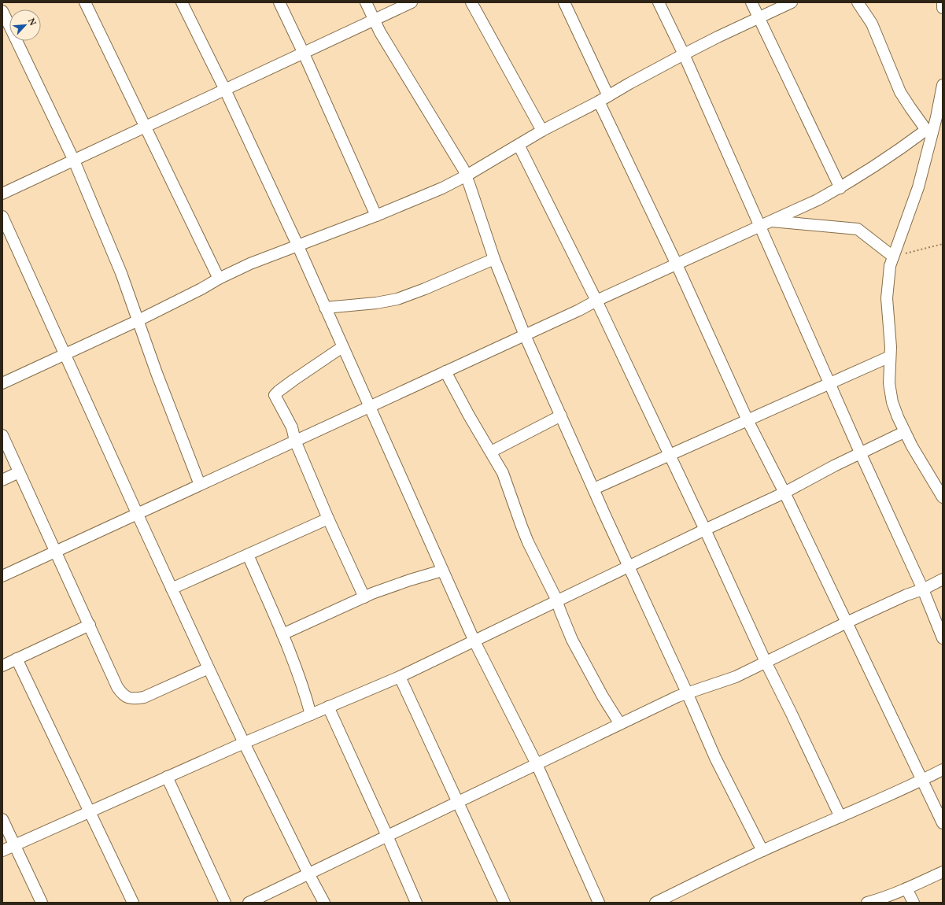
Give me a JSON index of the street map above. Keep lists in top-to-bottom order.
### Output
{
  "north": "top right"
}
